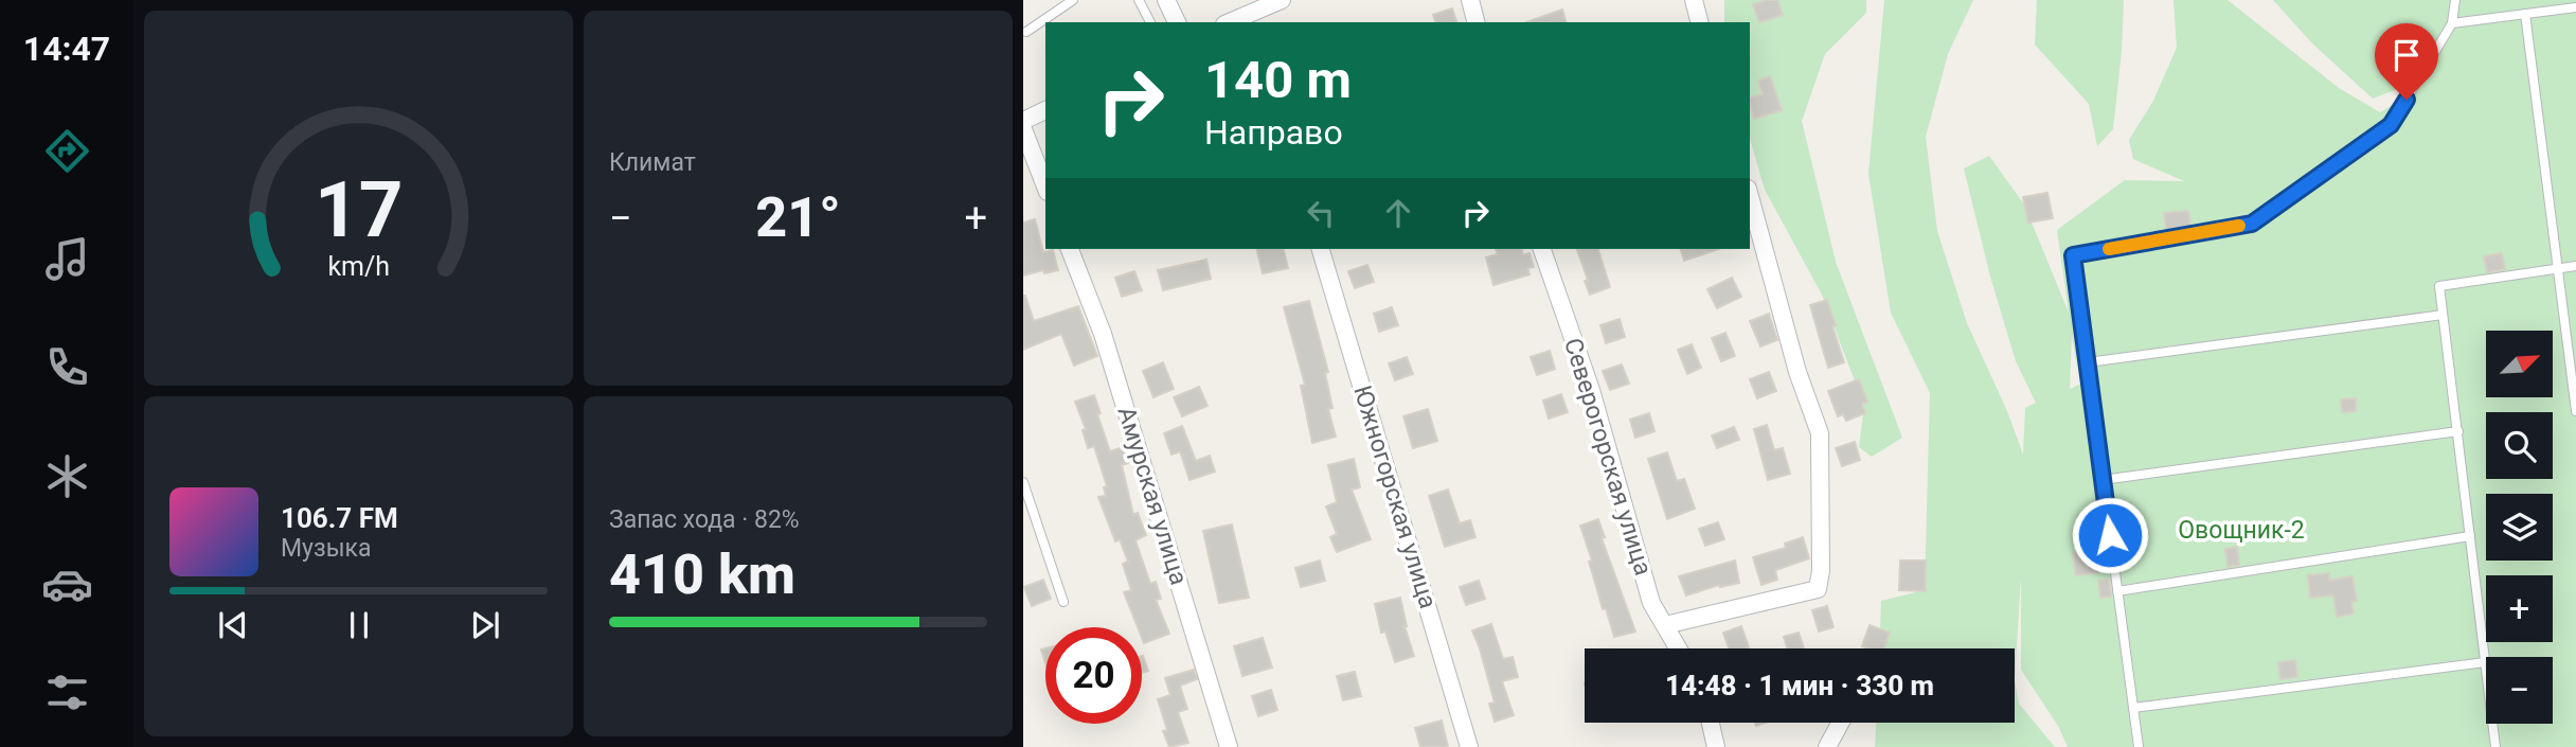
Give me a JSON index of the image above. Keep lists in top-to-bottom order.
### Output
{
  "streets": {
    "street": ["Северогорская улица", "Амурская улица", "Южногорская улица"]
  },
  "parks": ["Овощник-2"],
  "north": "top right",
  "page": {
    "tabs": "14:47",
    "tile": [
      "Климат",
      ["Запас хода · 82%", "410 km"]
    ],
    "turn": ["140 m", "Направо"],
    "heat": ["−", "21°", "+"],
    "map_buttons": ["+", "−"],
    "song": ["106.7 FM", "Музыка"],
    "limit": "20",
    "trip": "14:48 · 1 мин · 330 m",
    "gauge": ["17", "km/h"]
  }
}
